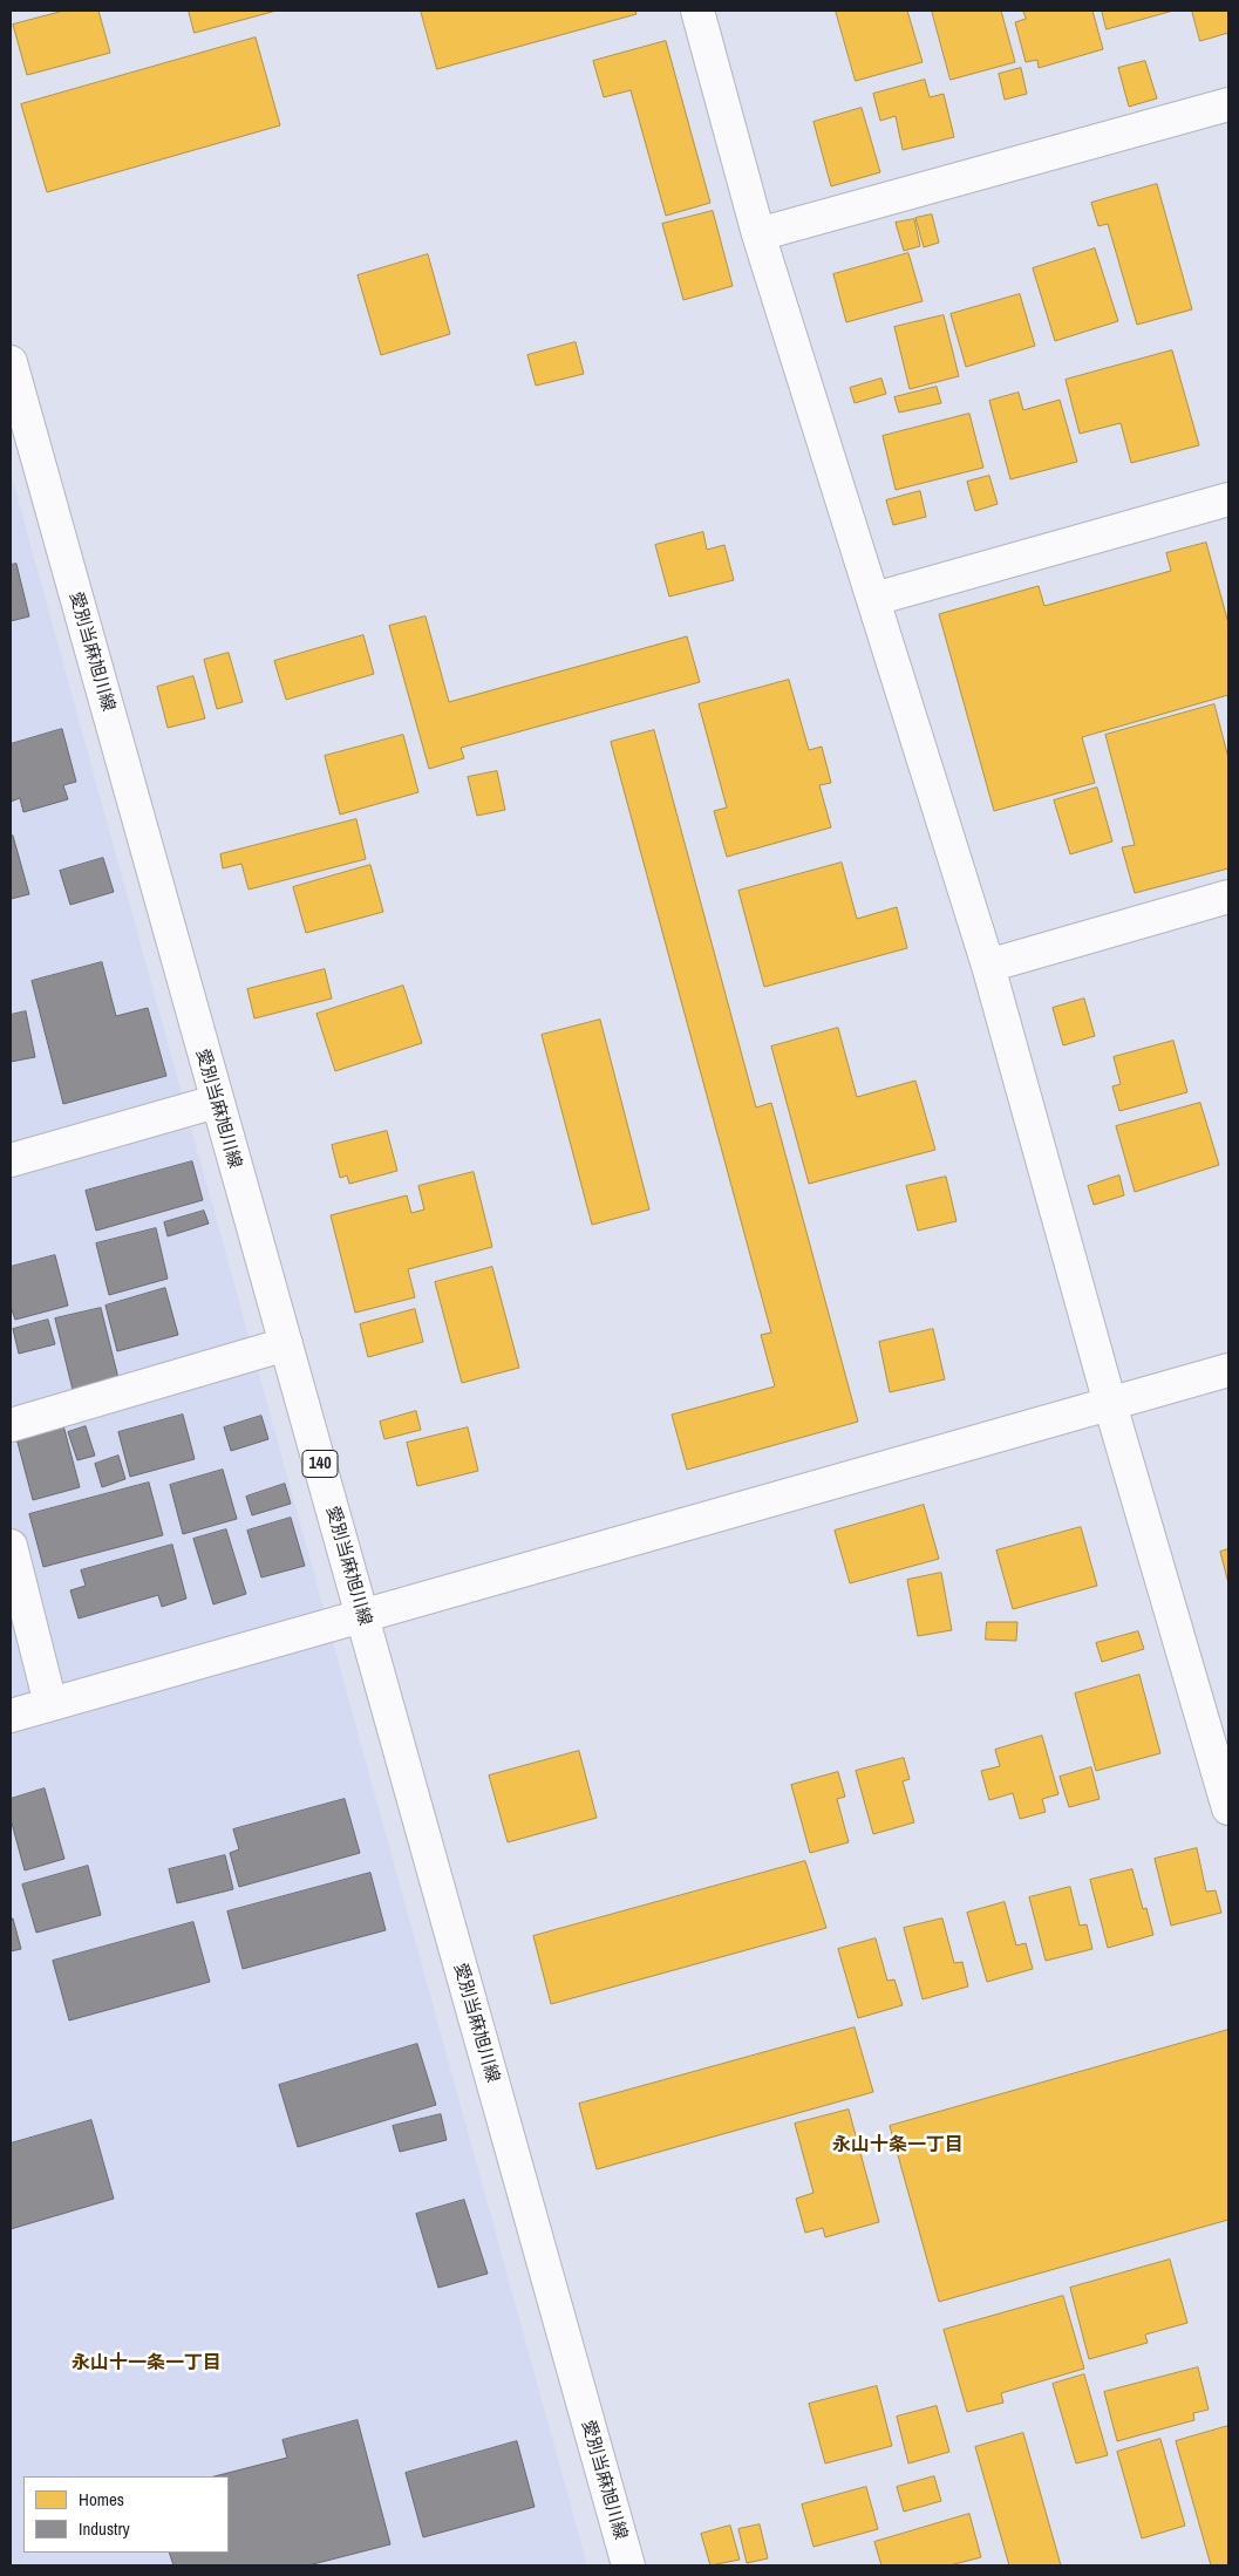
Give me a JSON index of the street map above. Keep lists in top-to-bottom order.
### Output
{
  "streets": {
    "street": ["愛別当麻旭川線", "140"]
  },
  "districts": ["永山十条一丁目", "永山十一条一丁目"],
  "legend": ["Homes", "Industry"]
}
